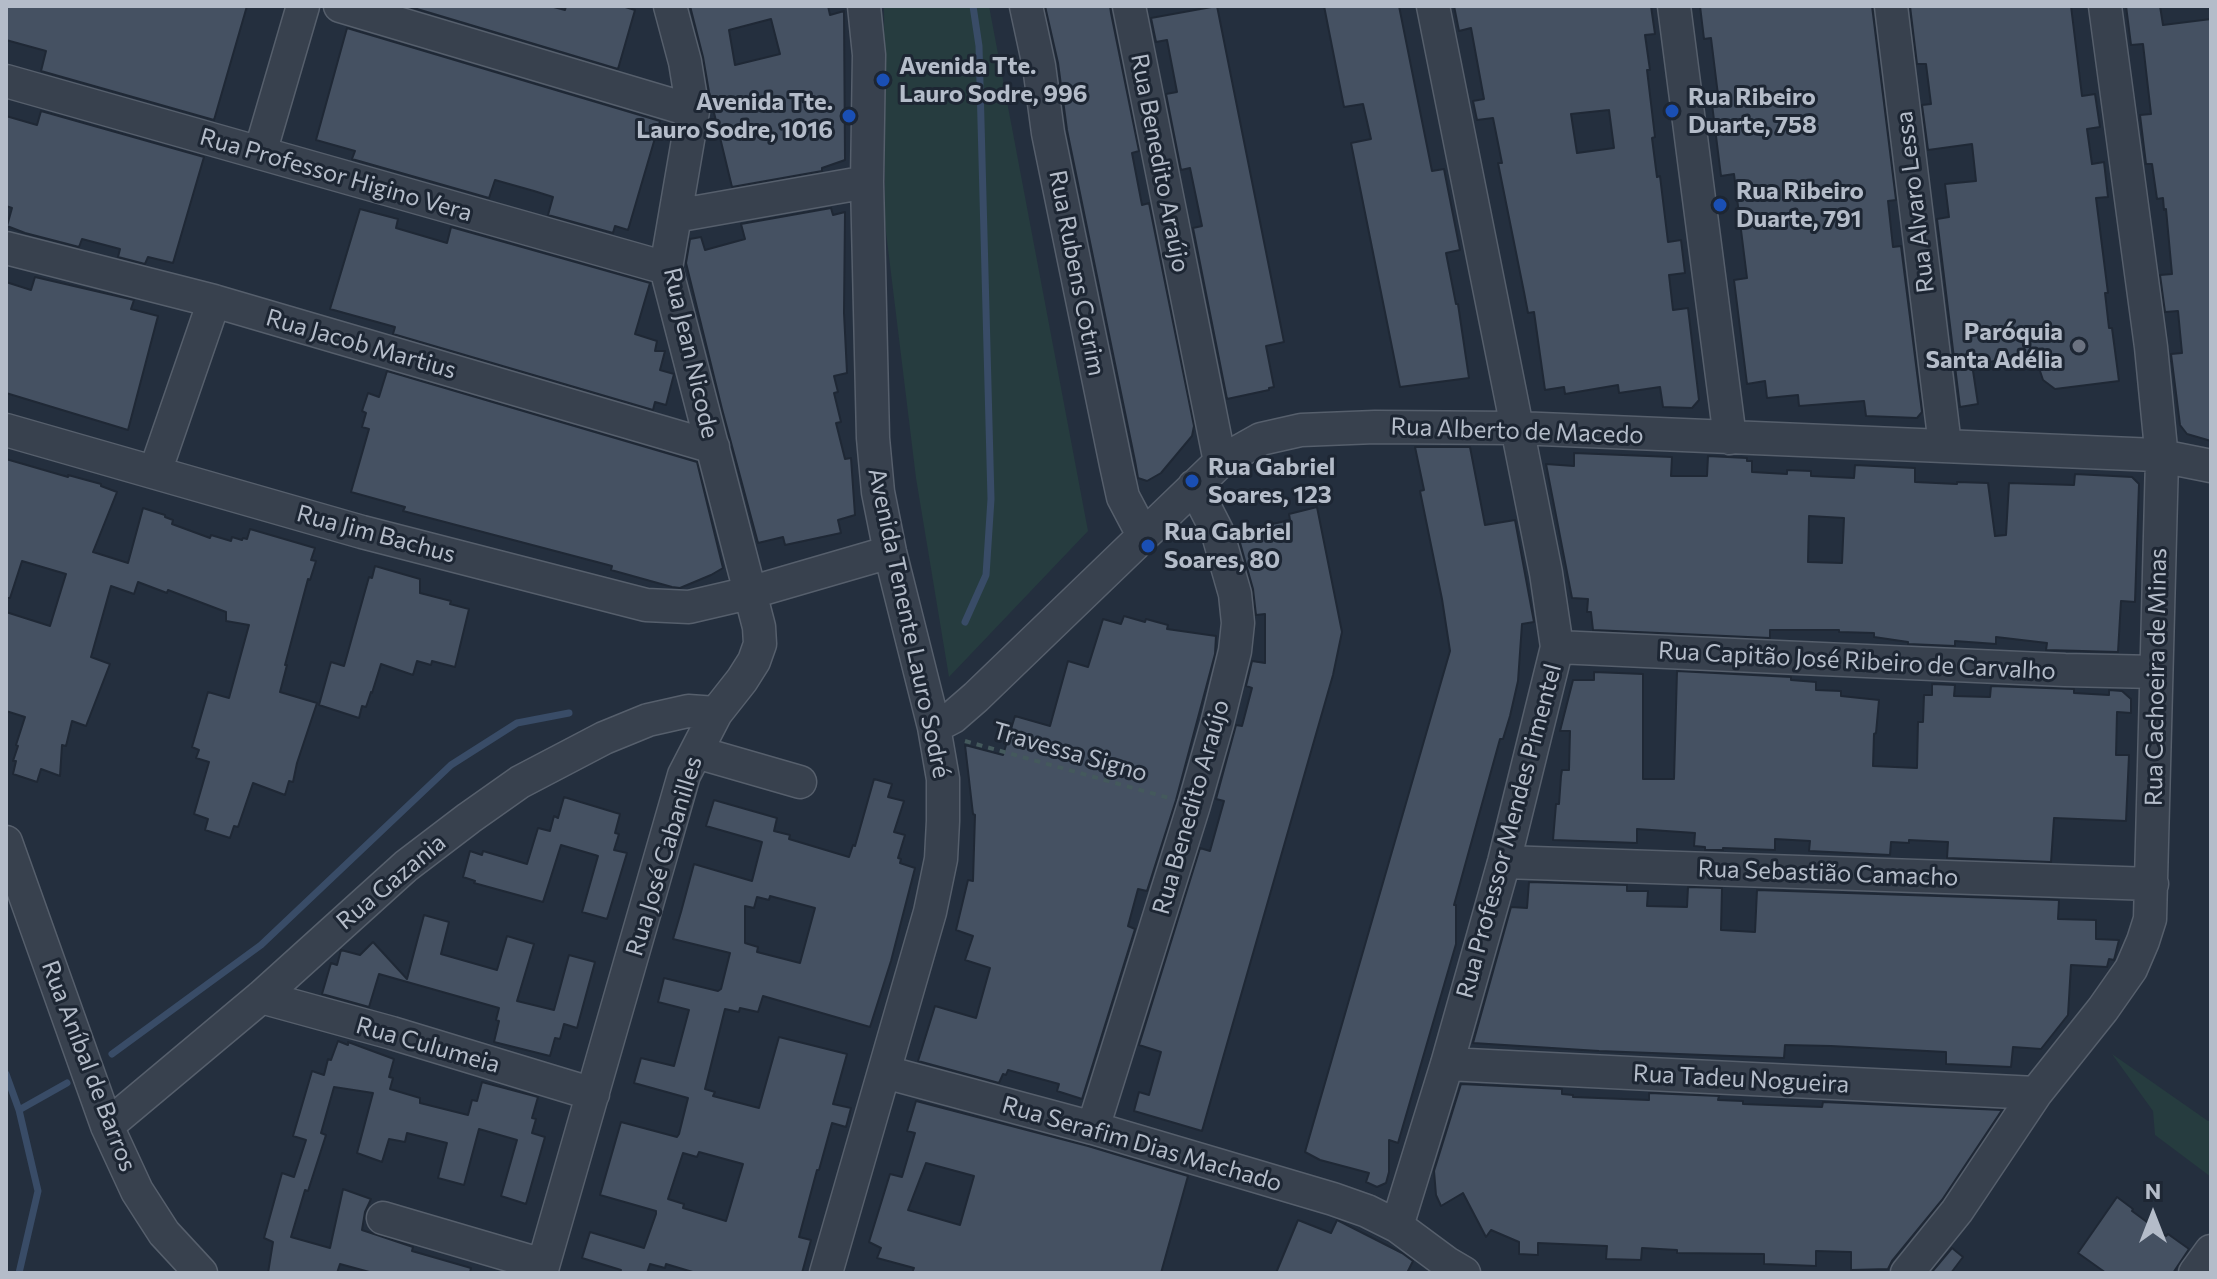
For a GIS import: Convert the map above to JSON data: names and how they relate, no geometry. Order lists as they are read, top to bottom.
{
  "streets": {
    "street": [
      "Rua Benedito Araújo",
      "Rua Professor Higino Vera",
      "Rua Alvaro Lessa",
      "Rua Rubens Cotrim",
      "Rua Jacob Martius",
      "Rua Jean Nicode",
      "Rua Alberto de Macedo",
      "Rua Jim Bachus",
      "Avenida Tenente Lauro Sodré",
      "Rua Capitão José Ribeiro de Carvalho",
      "Rua Cachoeira de Minas",
      "Rua Professor Mendes Pimentel",
      "Rua José Cabanilles",
      "Rua Sebastião Camacho",
      "Rua Gazania",
      "Rua Culumeia",
      "Rua Aníbal de Barros",
      "Rua Tadeu Nogueira",
      "Rua Serafim Dias Machado"
    ],
    "path": ["Travessa Signo"]
  },
  "crossings": [
    ["Rua Benedito Araújo", "Rua Alberto de Macedo"],
    ["Rua Benedito Araújo", "Travessa Signo"],
    ["Rua Benedito Araújo", "Rua Serafim Dias Machado"],
    ["Rua Professor Higino Vera", "Rua Jean Nicode"],
    ["Rua Alvaro Lessa", "Rua Alberto de Macedo"],
    ["Rua Rubens Cotrim", "Rua Alberto de Macedo"],
    ["Rua Jacob Martius", "Rua Jean Nicode"],
    ["Rua Jean Nicode", "Rua Jim Bachus"],
    ["Rua Jean Nicode", "Rua José Cabanilles"],
    ["Rua Alberto de Macedo", "Avenida Tenente Lauro Sodré"],
    ["Rua Alberto de Macedo", "Rua Cachoeira de Minas"],
    ["Rua Alberto de Macedo", "Travessa Signo"],
    ["Rua Alberto de Macedo", "Rua Professor Mendes Pimentel"],
    ["Rua Jim Bachus", "Rua José Cabanilles"],
    ["Avenida Tenente Lauro Sodré", "Travessa Signo"],
    ["Avenida Tenente Lauro Sodré", "Rua Serafim Dias Machado"],
    ["Rua Capitão José Ribeiro de Carvalho", "Rua Cachoeira de Minas"],
    ["Rua Capitão José Ribeiro de Carvalho", "Rua Professor Mendes Pimentel"],
    ["Rua Cachoeira de Minas", "Rua Sebastião Camacho"],
    ["Rua Cachoeira de Minas", "Rua Tadeu Nogueira"],
    ["Rua Professor Mendes Pimentel", "Rua Sebastião Camacho"],
    ["Rua Professor Mendes Pimentel", "Rua Tadeu Nogueira"],
    ["Rua Professor Mendes Pimentel", "Rua Serafim Dias Machado"],
    ["Rua José Cabanilles", "Rua Gazania"],
    ["Rua José Cabanilles", "Rua Culumeia"],
    ["Rua Gazania", "Rua Culumeia"],
    ["Rua Gazania", "Rua Aníbal de Barros"]
  ],
  "places": [
    "Avenida Tte. Lauro Sodre, 996",
    "Rua Ribeiro Duarte, 758",
    "Avenida Tte. Lauro Sodre, 1016",
    "Rua Ribeiro Duarte, 791",
    "Paróquia Santa Adélia",
    "Rua Gabriel Soares, 123",
    "Rua Gabriel Soares, 80"
  ],
  "north": "top"
}
